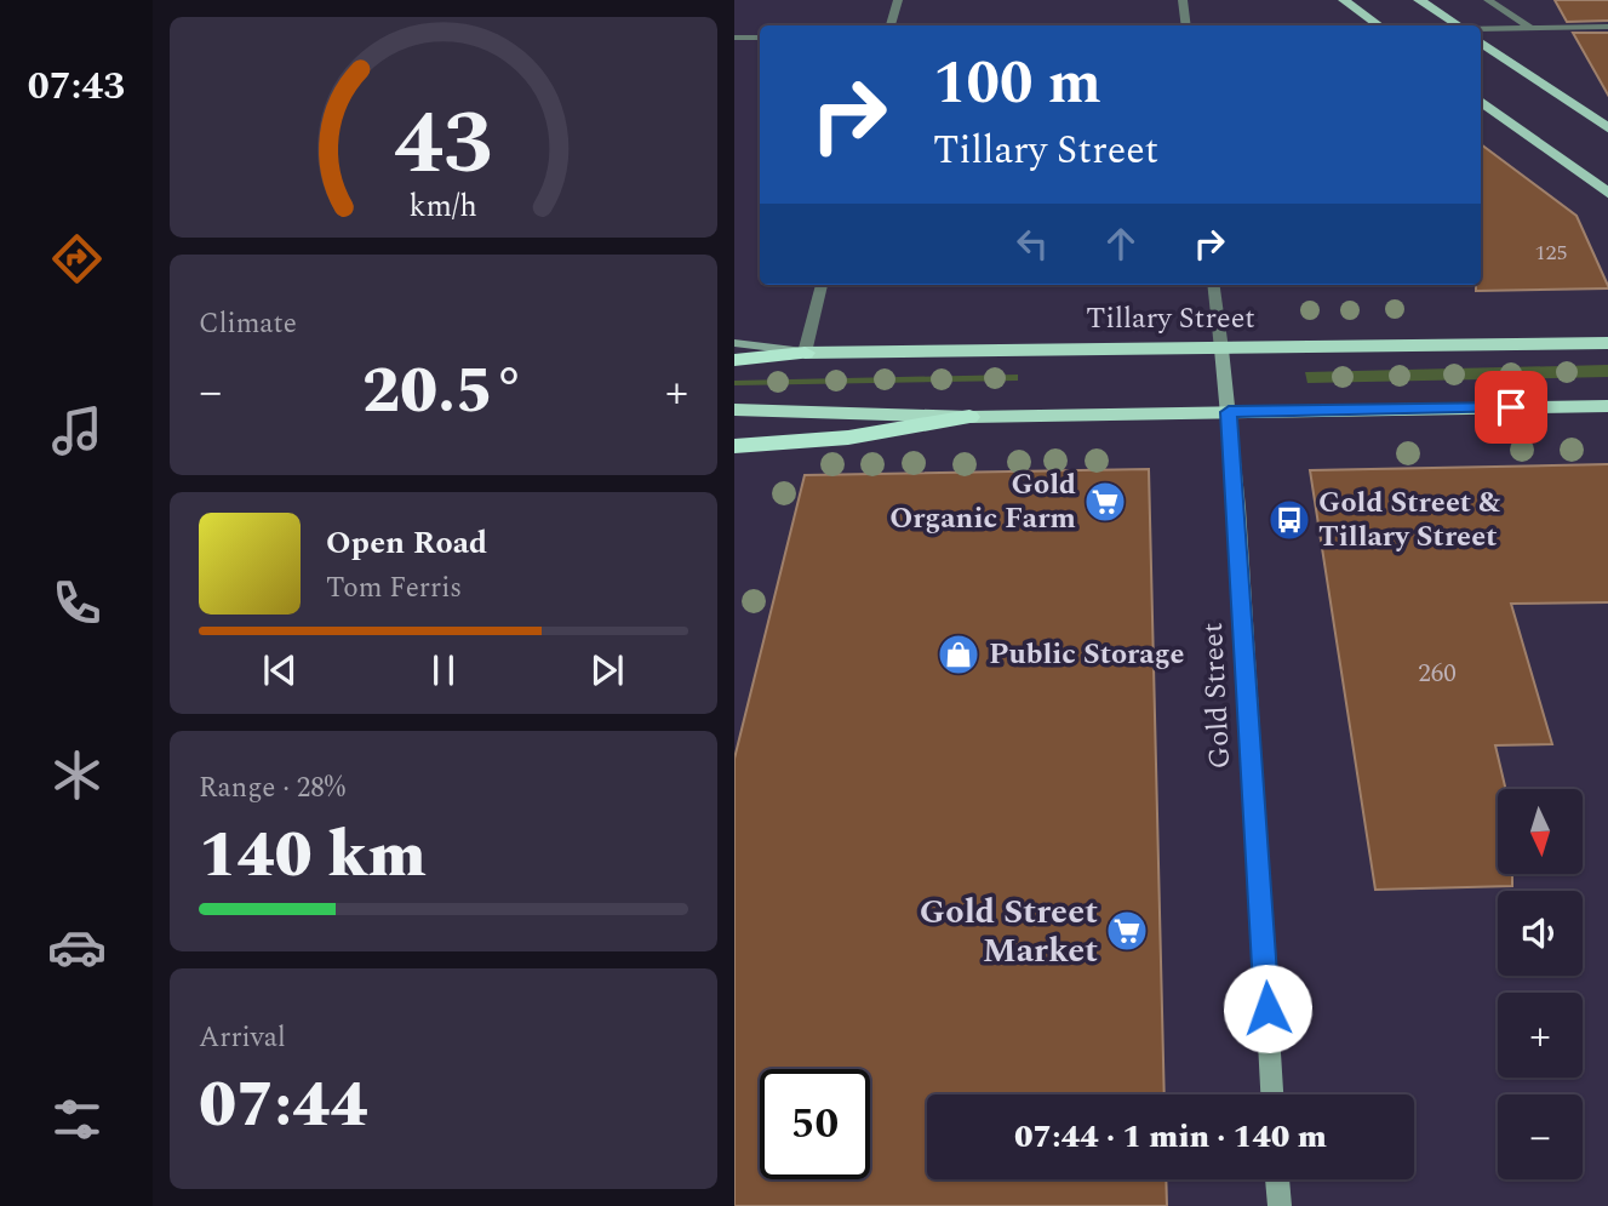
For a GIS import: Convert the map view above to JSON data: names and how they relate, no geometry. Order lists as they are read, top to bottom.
{
  "streets": {
    "highway": ["Tillary Street"],
    "main road": ["Gold Street"]
  },
  "crossings": [
    ["Tillary Street", "Gold Street"]
  ],
  "places": {
    "supermarket": ["Gold Organic Farm", "Gold Street Market"],
    "bus stop": ["Gold Street & Tillary Street"],
    "shop": ["Public Storage"]
  },
  "house_numbers": ["125", "260"],
  "north": "bottom",
  "page": {
    "tabs": "07:43",
    "turn": ["100 m", "Tillary Street"],
    "tile": [
      "Climate",
      ["Range · 28%", "140 km"],
      ["Arrival", "07:44"]
    ],
    "heat": ["−", "20.5°", "+"],
    "song": ["Open Road", "Tom Ferris"],
    "map_buttons": ["+", "−"],
    "limit": "50",
    "trip": "07:44 · 1 min · 140 m",
    "gauge": ["43", "km/h"]
  }
}
